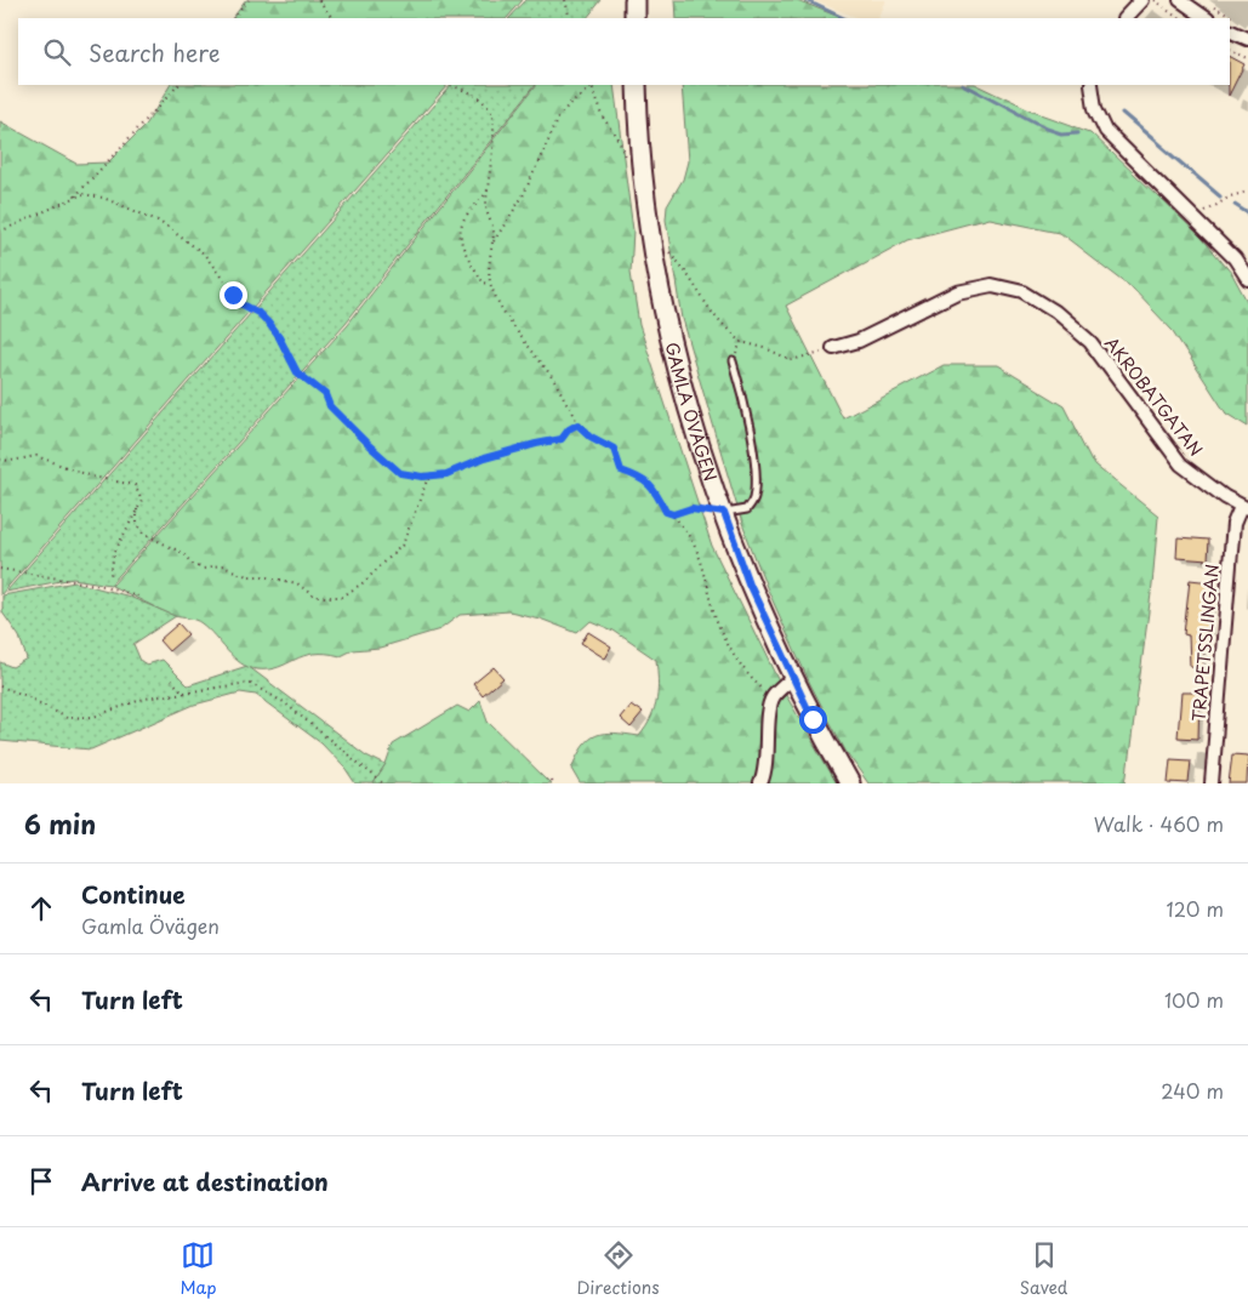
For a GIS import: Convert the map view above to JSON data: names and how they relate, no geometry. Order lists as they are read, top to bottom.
{
  "streets": {
    "main road": ["GAMLA ÖVÄGEN"],
    "street": ["AKROBATGATAN", "TRAPETSSLINGAN"]
  },
  "crossings": [
    ["AKROBATGATAN", "TRAPETSSLINGAN"]
  ],
  "page": {
    "search": "Search here",
    "heading": ["6 min", "Walk · 460 m"],
    "list": [
      ["Continue", "Gamla Övägen", "120 m"],
      ["Turn left", "100 m"],
      ["Turn left", "240 m"],
      "Arrive at destination"
    ],
    "nav": ["Map", "Directions", "Saved"]
  }
}
